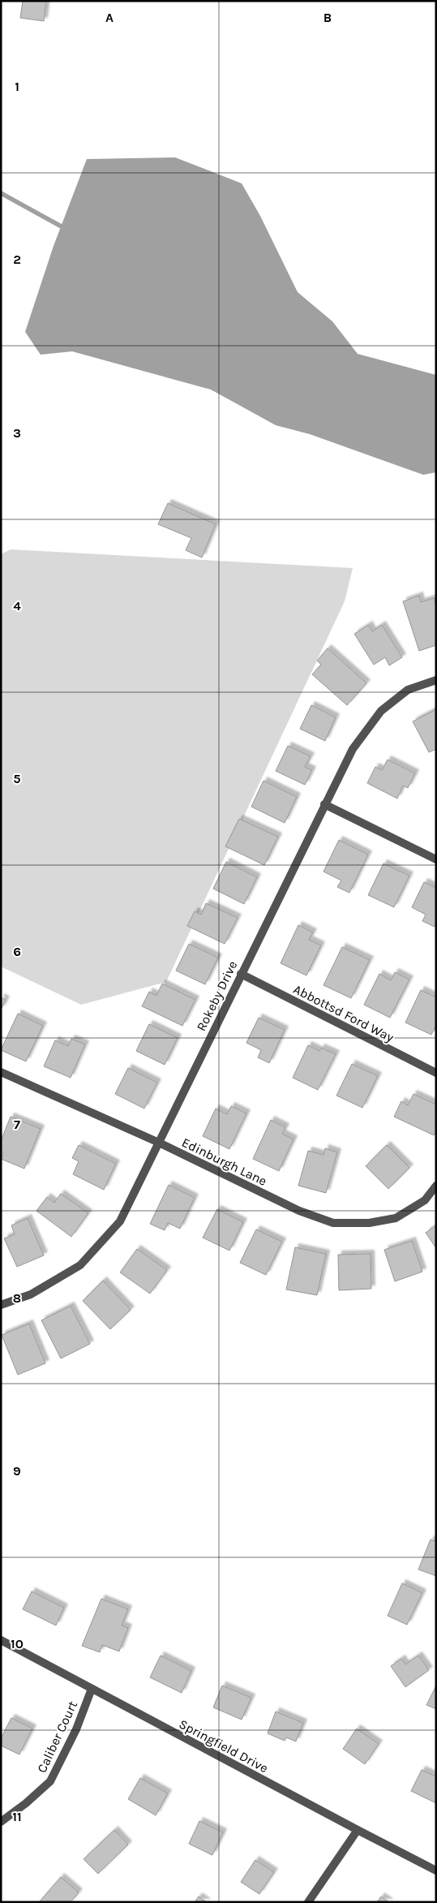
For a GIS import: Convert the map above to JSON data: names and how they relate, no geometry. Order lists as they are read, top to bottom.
{
  "streets": {
    "street": [
      "Rokeby Drive",
      "Abbottsd Ford Way",
      "Edinburgh Lane",
      "Caliber Court",
      "Springfield Drive"
    ]
  },
  "crossings": [
    ["Rokeby Drive", "Abbottsd Ford Way"],
    ["Rokeby Drive", "Edinburgh Lane"],
    ["Caliber Court", "Springfield Drive"]
  ],
  "grid": {
    "columns": ["A", "B"],
    "rows": [
      "1",
      "2",
      "3",
      "4",
      "5",
      "6",
      "7",
      "8",
      "9",
      "10",
      "11"
    ]
  }
}
